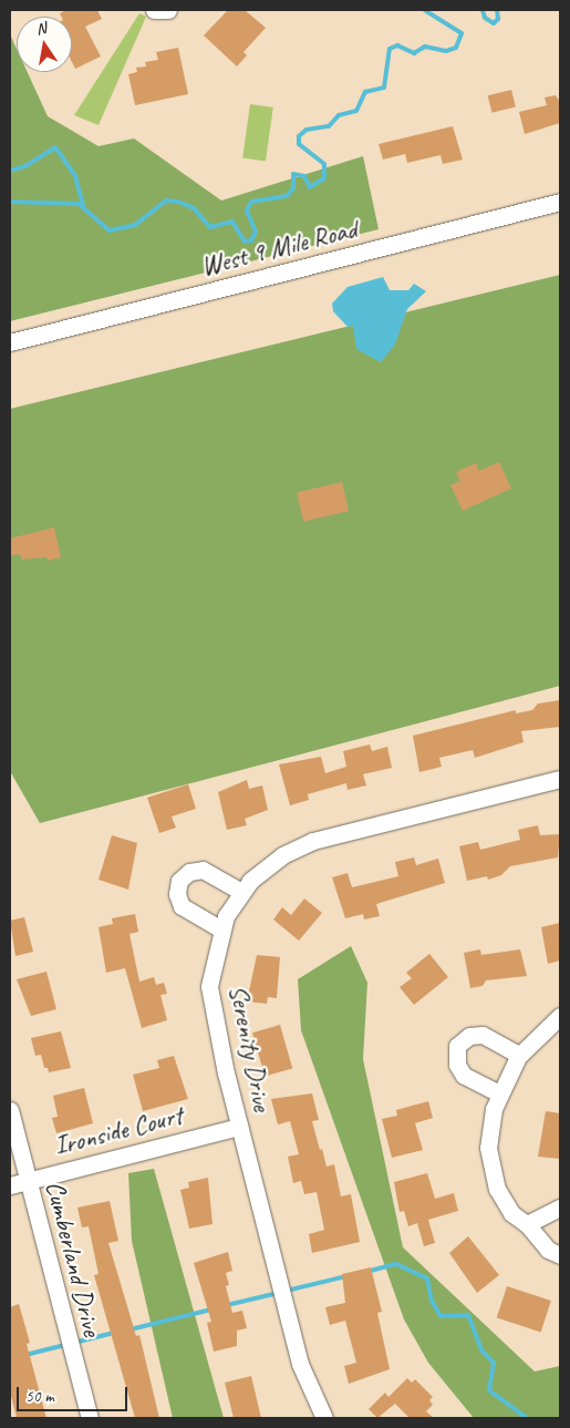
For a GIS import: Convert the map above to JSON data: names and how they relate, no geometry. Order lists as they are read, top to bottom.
{
  "streets": {
    "street": [
      "West 9 Mile Road",
      "Serenity Drive",
      "Ironside Court",
      "Cumberland Drive"
    ]
  },
  "crossings": [
    ["Serenity Drive", "Ironside Court"],
    ["Ironside Court", "Cumberland Drive"]
  ],
  "scale_bar": "50 m",
  "north": "top"
}
